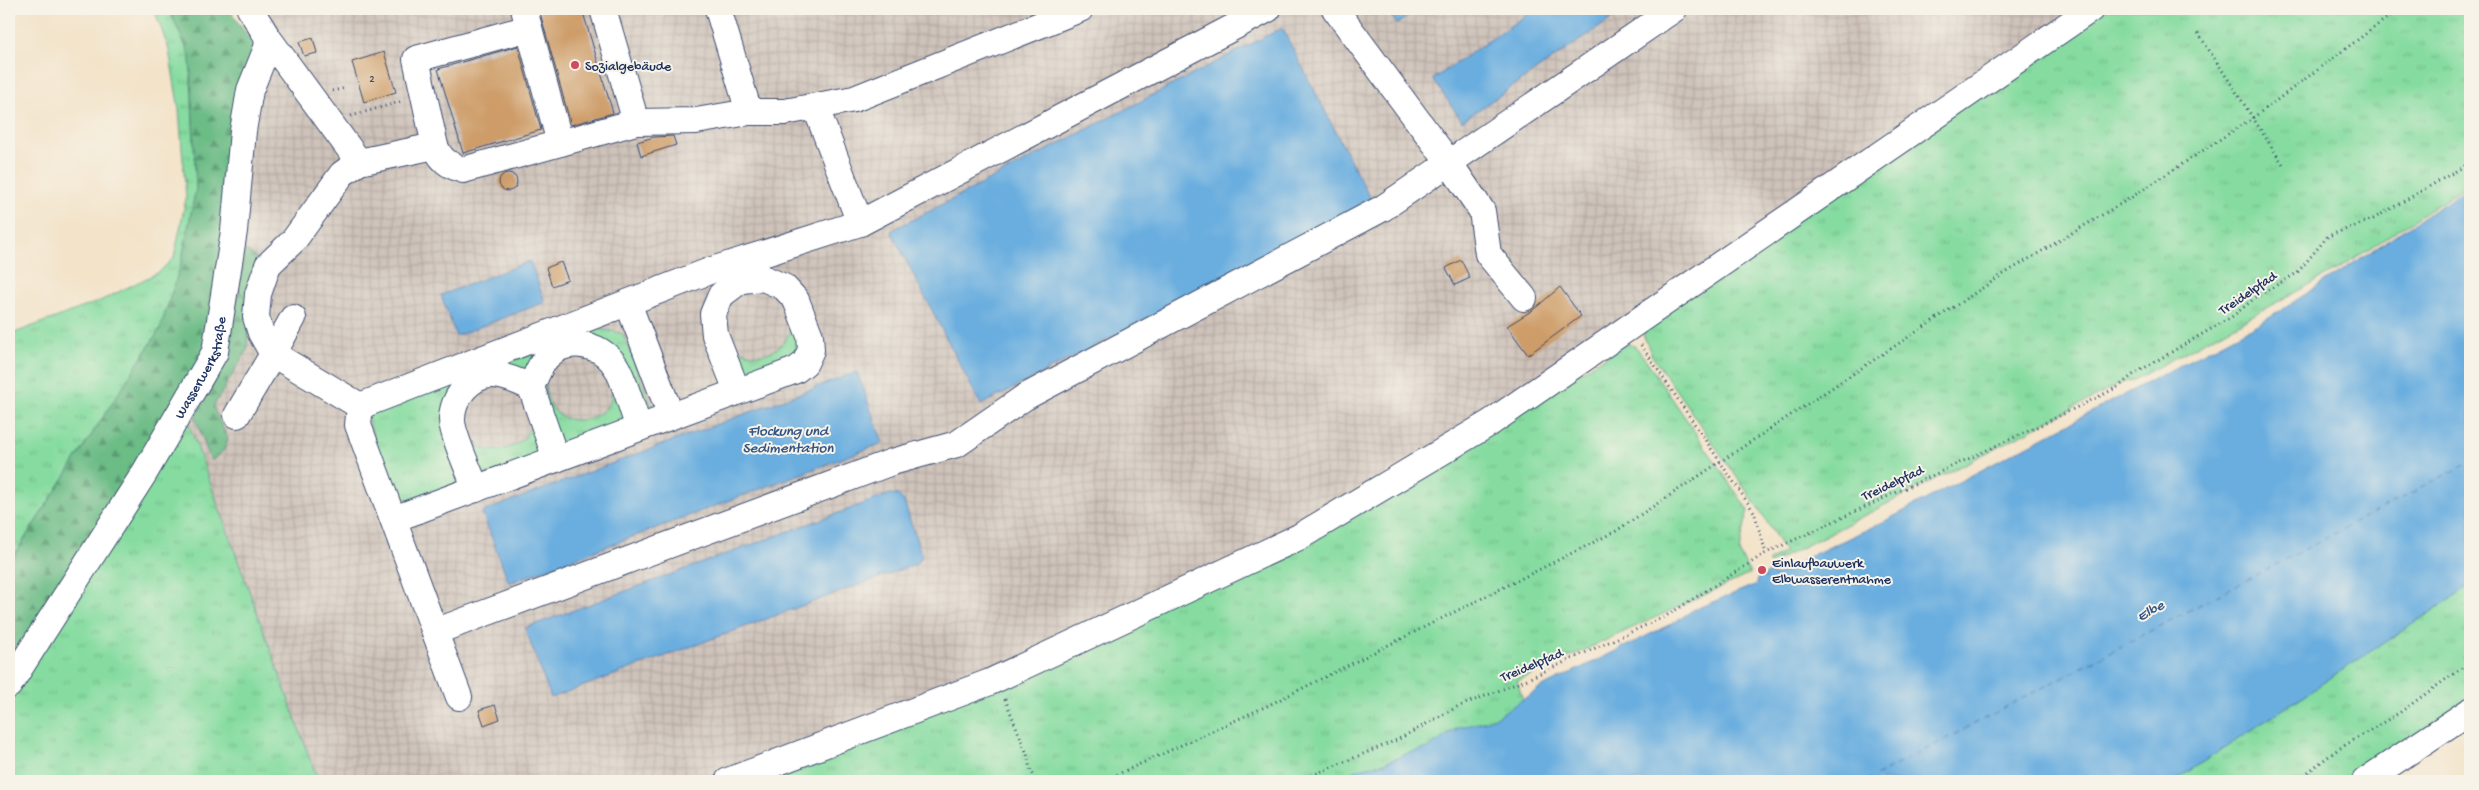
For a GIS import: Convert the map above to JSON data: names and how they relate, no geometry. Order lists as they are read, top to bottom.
{
  "streets": {
    "street": ["Wasserwerkstraße"],
    "path": ["Treidelpfad"]
  },
  "water": ["Flockung und Sedimentation", "Elbe"],
  "places": ["Sozialgebäude", "Einlaufbauwerk Elbwasserentnahme"],
  "house_numbers": ["2"]
}
